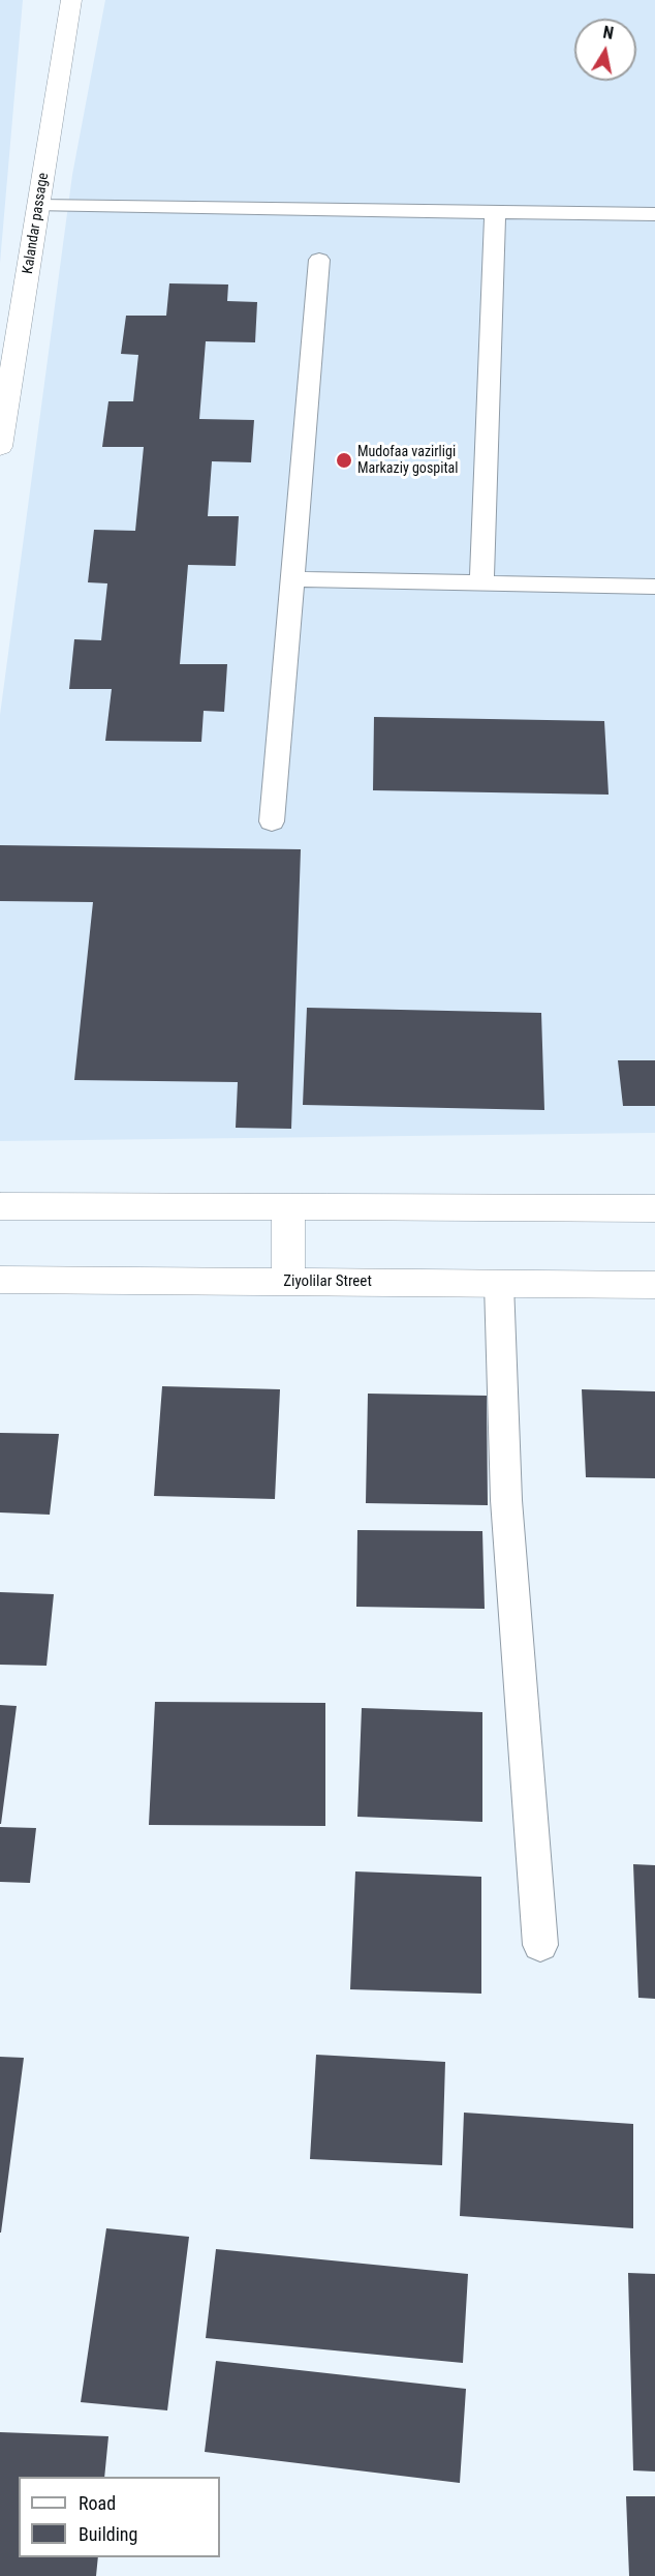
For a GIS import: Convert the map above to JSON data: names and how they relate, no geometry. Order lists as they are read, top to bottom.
{
  "streets": {
    "main road": ["Kalandar passage", "Ziyolilar Street"]
  },
  "places": ["Mudofaa vazirligi Markaziy gospital"],
  "legend": ["Road", "Building"],
  "north": "top"
}
